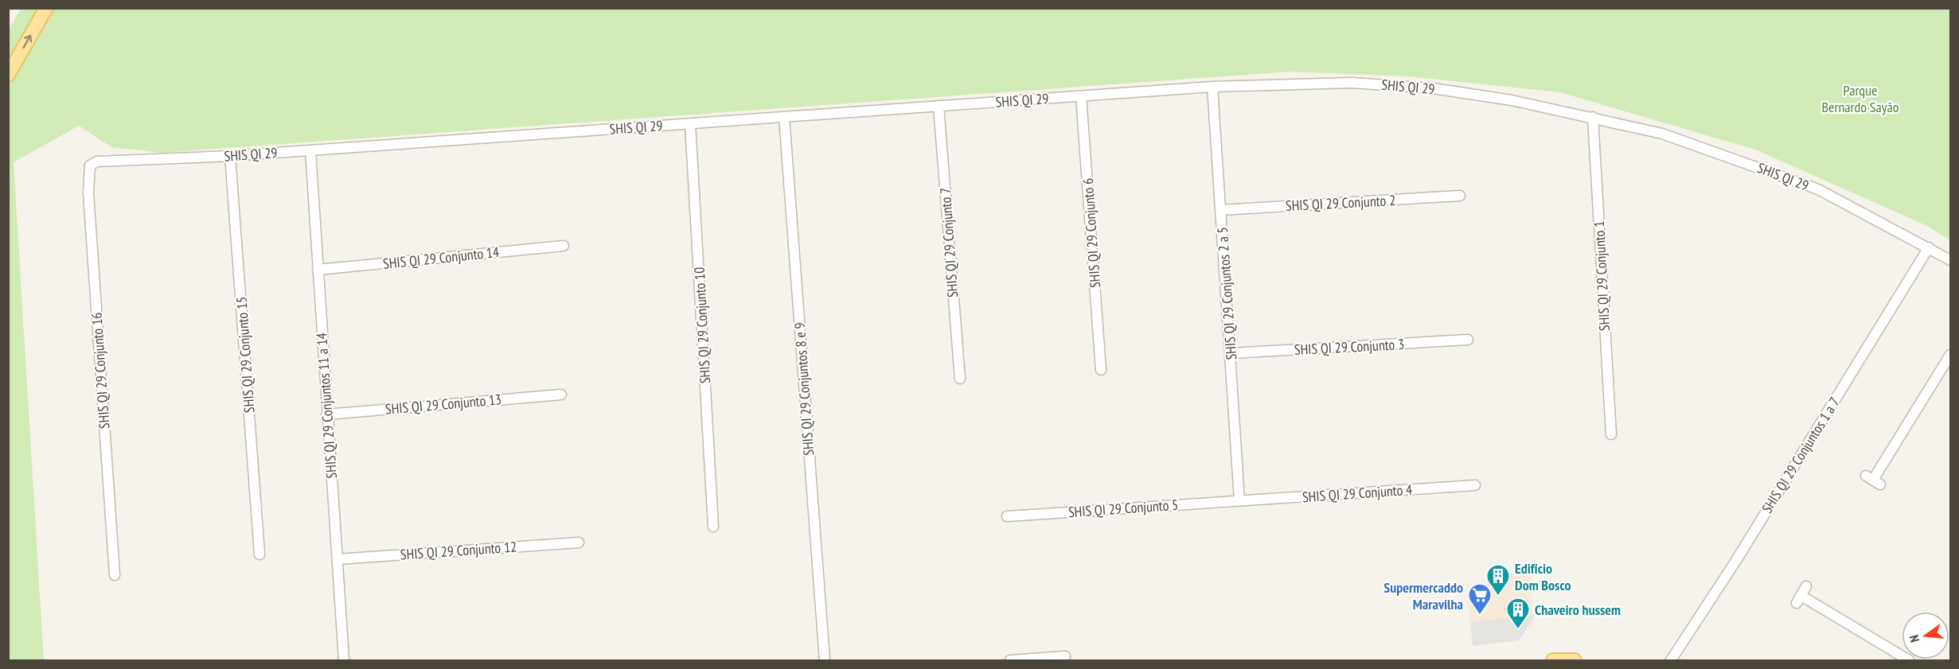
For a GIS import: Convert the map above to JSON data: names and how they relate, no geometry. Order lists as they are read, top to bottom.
{
  "streets": {
    "street": [
      "SHIS QI 29",
      "SHIS QI 29 Conjunto 2",
      "SHIS QI 29 Conjunto 6",
      "SHIS QI 29 Conjunto 7",
      "SHIS QI 29 Conjunto 14",
      "SHIS QI 29 Conjunto 1",
      "SHIS QI 29 Conjuntos 2 a 5",
      "SHIS QI 29 Conjunto 10",
      "SHIS QI 29 Conjunto 3",
      "SHIS QI 29 Conjunto 15",
      "SHIS QI 29 Conjunto 16",
      "SHIS QI 29 Conjuntos 8 e 9",
      "SHIS QI 29 Conjunto 13",
      "SHIS QI 29 Conjuntos 11 a 14",
      "SHIS QI 29 Conjuntos 1 a 7",
      "SHIS QI 29 Conjunto 4",
      "SHIS QI 29 Conjunto 5",
      "SHIS QI 29 Conjunto 12"
    ]
  },
  "crossings": [
    ["SHIS QI 29", "SHIS QI 29 Conjunto 6"],
    ["SHIS QI 29", "SHIS QI 29 Conjunto 7"],
    ["SHIS QI 29", "SHIS QI 29 Conjunto 1"],
    ["SHIS QI 29", "SHIS QI 29 Conjuntos 2 a 5"],
    ["SHIS QI 29", "SHIS QI 29 Conjunto 10"],
    ["SHIS QI 29", "SHIS QI 29 Conjunto 15"],
    ["SHIS QI 29", "SHIS QI 29 Conjunto 16"],
    ["SHIS QI 29", "SHIS QI 29 Conjuntos 8 e 9"],
    ["SHIS QI 29", "SHIS QI 29 Conjuntos 11 a 14"],
    ["SHIS QI 29", "SHIS QI 29 Conjuntos 1 a 7"],
    ["SHIS QI 29 Conjunto 2", "SHIS QI 29 Conjuntos 2 a 5"],
    ["SHIS QI 29 Conjunto 14", "SHIS QI 29 Conjuntos 11 a 14"],
    ["SHIS QI 29 Conjuntos 2 a 5", "SHIS QI 29 Conjunto 3"],
    ["SHIS QI 29 Conjuntos 2 a 5", "SHIS QI 29 Conjunto 4"],
    ["SHIS QI 29 Conjuntos 2 a 5", "SHIS QI 29 Conjunto 5"],
    ["SHIS QI 29 Conjunto 13", "SHIS QI 29 Conjuntos 11 a 14"],
    ["SHIS QI 29 Conjuntos 11 a 14", "SHIS QI 29 Conjunto 12"],
    ["SHIS QI 29 Conjunto 4", "SHIS QI 29 Conjunto 5"]
  ],
  "parks": ["Parque Bernardo Sayão"],
  "places": {
    "building": ["Edifício Dom Bosco", "Chaveiro hussem"],
    "supermarket": ["Supermercaddo Maravilha"]
  },
  "north": "left"
}
